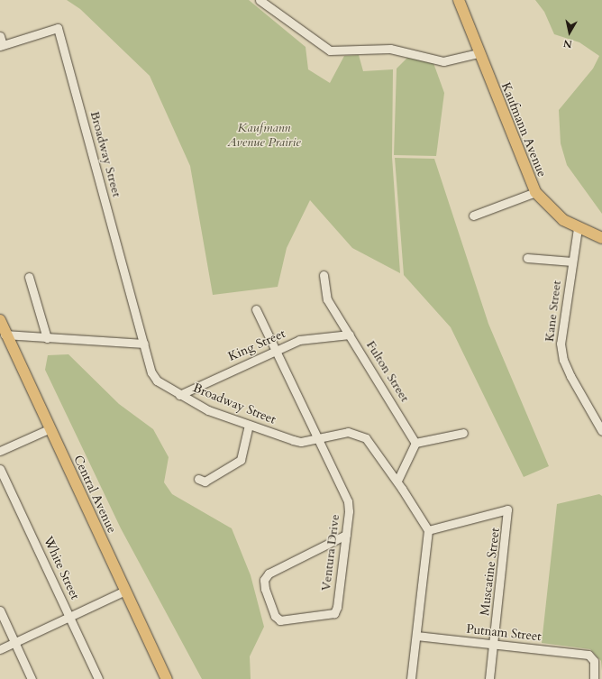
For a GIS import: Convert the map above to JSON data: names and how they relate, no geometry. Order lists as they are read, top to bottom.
{
  "streets": {
    "main road": ["Kaufmann Avenue", "Central Avenue"],
    "street": [
      "Broadway Street",
      "Kane Street",
      "King Street",
      "Fulton Street",
      "Ventura Drive",
      "White Street",
      "Muscatine Street",
      "Putnam Street"
    ]
  },
  "crossings": [
    ["Kaufmann Avenue", "Kane Street"],
    ["Broadway Street", "King Street"],
    ["Broadway Street", "Ventura Drive"],
    ["Broadway Street", "Muscatine Street"],
    ["King Street", "Fulton Street"],
    ["King Street", "Ventura Drive"],
    ["Muscatine Street", "Putnam Street"]
  ],
  "parks": ["Kaufmann Avenue Prairie"],
  "north": "bottom"
}
